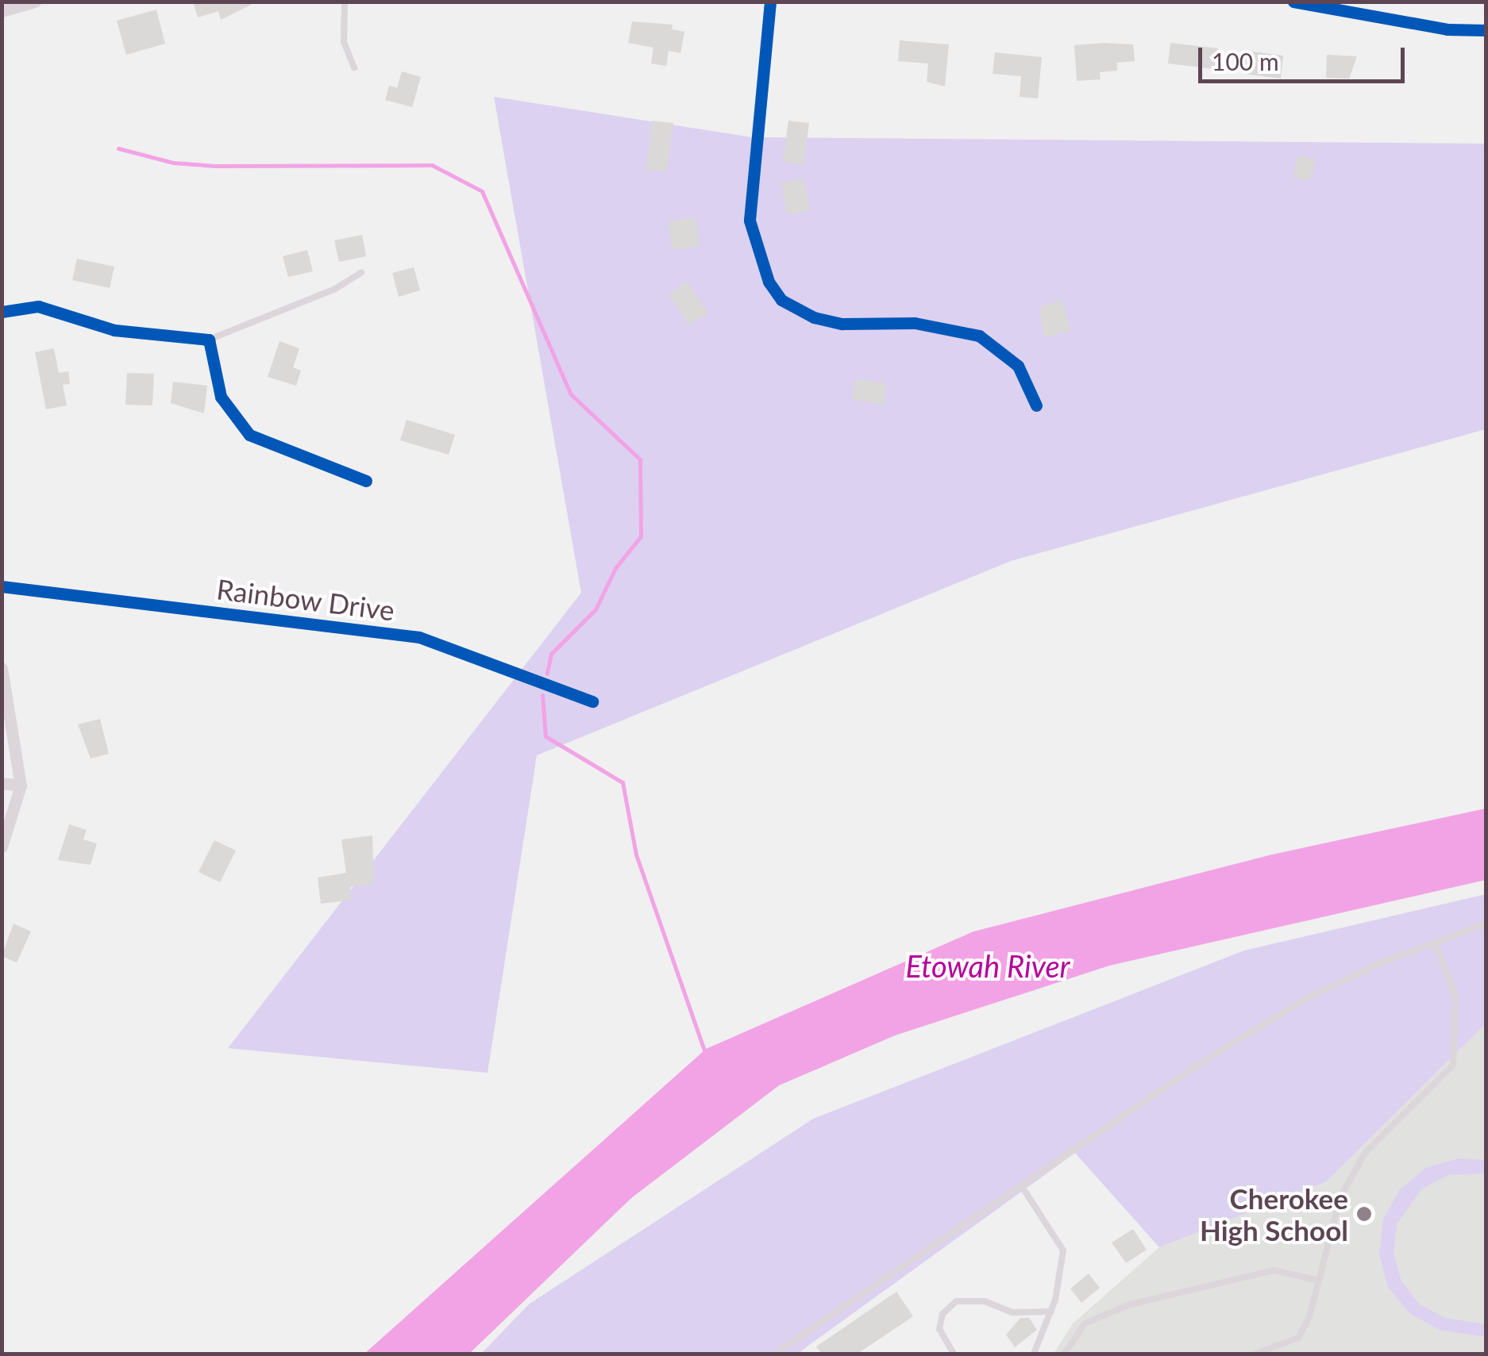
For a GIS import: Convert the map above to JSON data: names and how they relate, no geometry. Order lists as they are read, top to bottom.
{
  "streets": {
    "street": ["Rainbow Drive"]
  },
  "water": ["Etowah River"],
  "places": ["Cherokee High School"],
  "scale_bar": "100 m"
}
